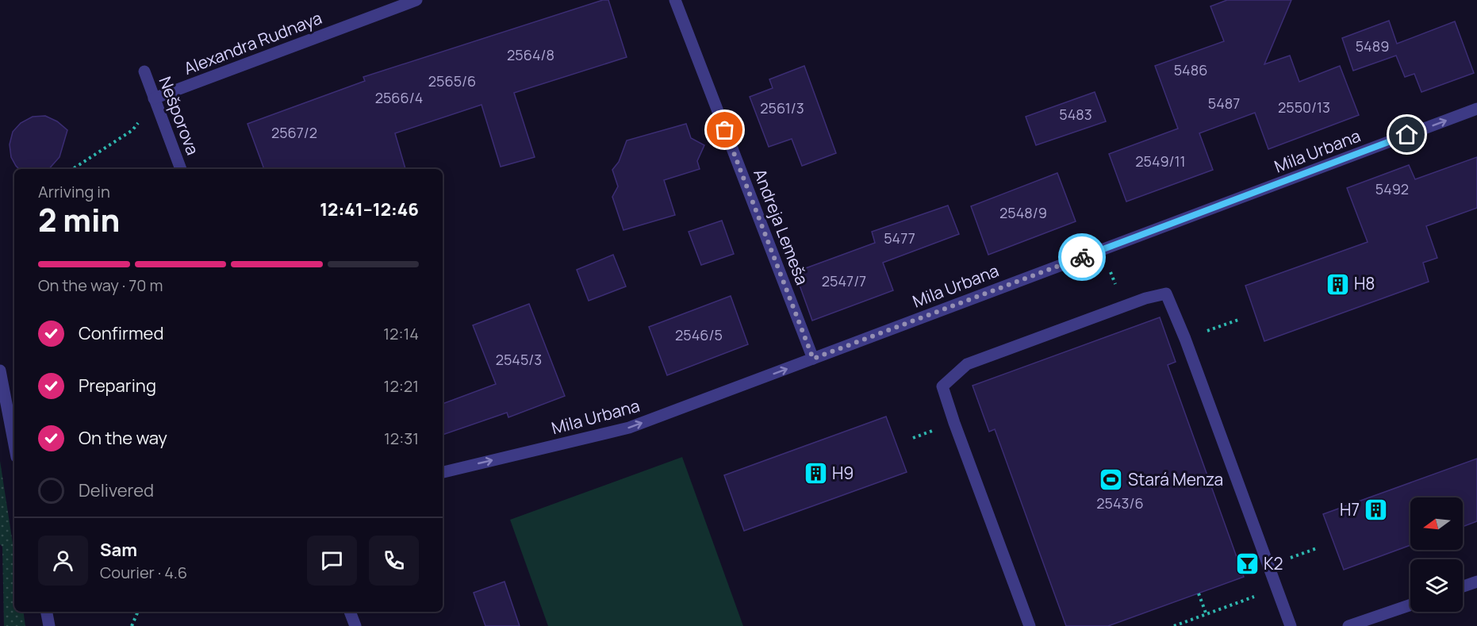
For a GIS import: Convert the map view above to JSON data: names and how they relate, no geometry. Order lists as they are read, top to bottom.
{
  "streets": {
    "street": [
      "Alexandra Rudnaya",
      "Nešporova",
      "Mila Urbana",
      "Andreja Lemeša"
    ]
  },
  "crossings": [
    ["Alexandra Rudnaya", "Nešporova"],
    ["Mila Urbana", "Andreja Lemeša"]
  ],
  "one_way": ["Mila Urbana"],
  "places": {
    "building": ["H8", "H9", "H7"],
    "sports": ["Stará Menza"],
    "bar": ["K2"]
  },
  "house_numbers": [
    "5489",
    "2564/8",
    "5486",
    "2565/6",
    "2566/4",
    "5487",
    "2550/13",
    "2561/3",
    "5483",
    "2567/2",
    "2549/11",
    "5492",
    "2548/9",
    "5477",
    "2547/7",
    "2546/5",
    "2545/3",
    "2543/6"
  ],
  "north": "left",
  "page": {
    "heading": ["2 min", "Arriving in", "12:41–12:46"],
    "panel": ["Sam", "Courier · 4.6"],
    "bar": "On the way · 70 m",
    "list": [
      ["Confirmed", "12:14"],
      ["Preparing", "12:21"],
      ["On the way", "12:31"],
      "Delivered"
    ]
  }
}
